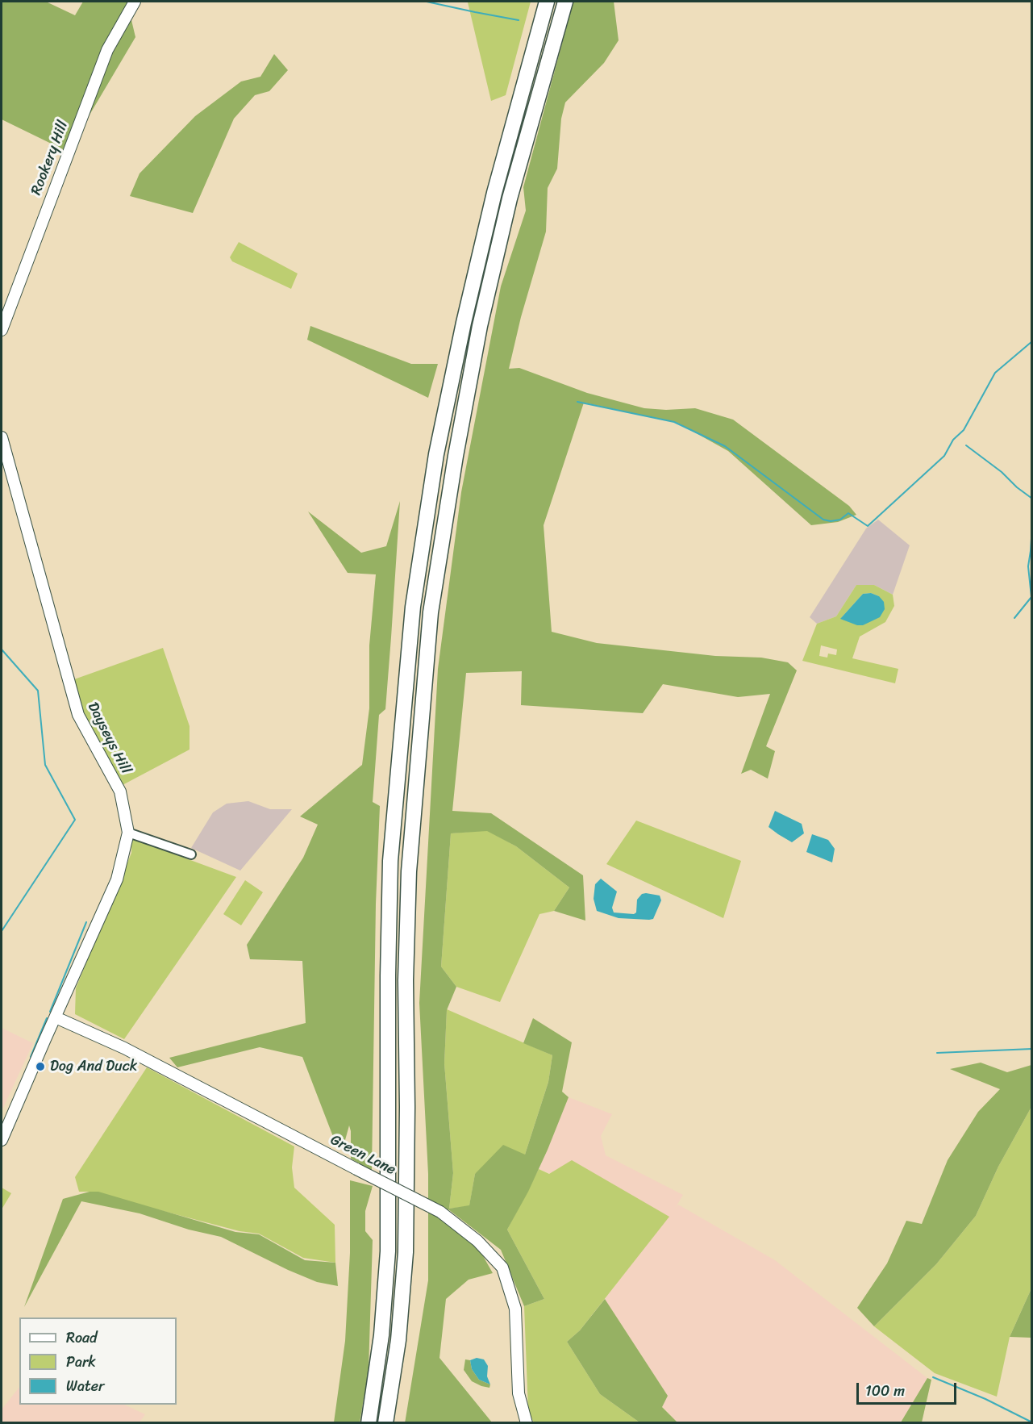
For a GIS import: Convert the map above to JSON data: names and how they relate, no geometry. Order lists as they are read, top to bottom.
{
  "streets": {
    "street": ["Rookery Hill", "Dayseys Hill", "Green Lane"]
  },
  "crossings": [
    ["Dayseys Hill", "Green Lane"]
  ],
  "places": ["Dog And Duck"],
  "legend": ["Road", "Park", "Water"],
  "scale_bar": "100 m"
}
